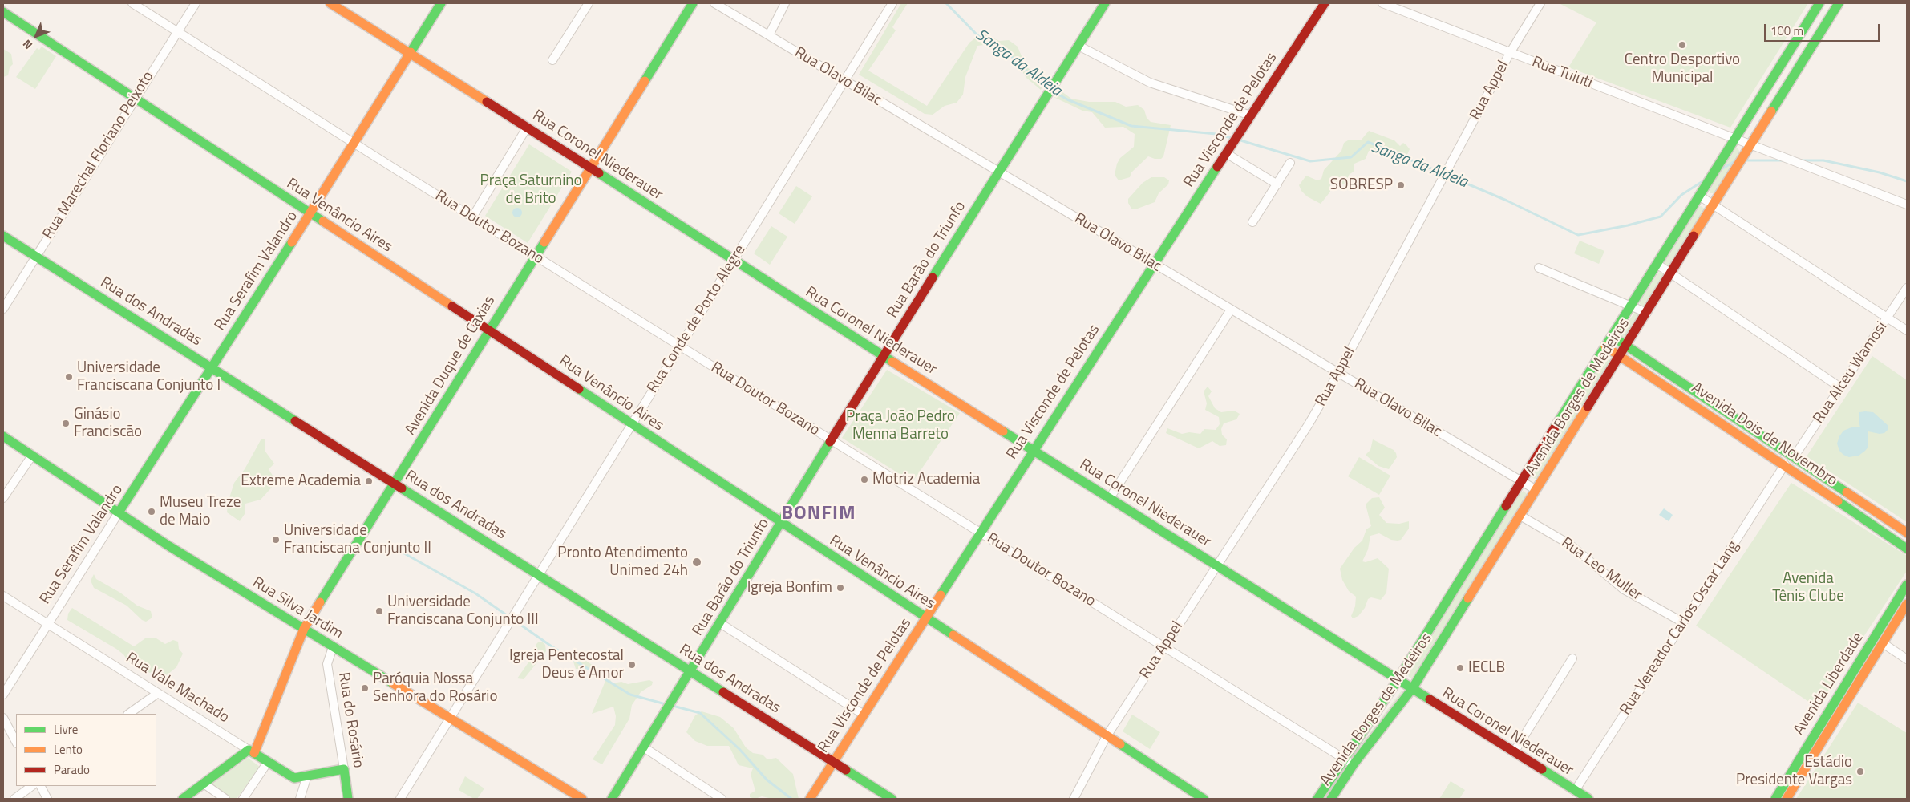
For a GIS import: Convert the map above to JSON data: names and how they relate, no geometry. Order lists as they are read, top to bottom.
{
  "streets": {
    "street": [
      "Rua Tuiuti",
      "Rua Olavo Bilac",
      "Rua Appel",
      "Rua Visconde de Pelotas",
      "Rua Marechal Floriano Peixoto",
      "Rua Coronel Niederauer",
      "Rua Venâncio Aires",
      "Rua Doutor Bozano",
      "Rua Barão do Triunfo",
      "Rua Serafim Valandro",
      "Rua dos Andradas",
      "Rua Conde de Porto Alegre",
      "Avenida Duque de Caxias",
      "Rua Alceu Wamosi",
      "Avenida Borges de Medeiros",
      "Avenida Dois de Novembro",
      "Rua Leo Muller",
      "Rua Silva Jardim",
      "Rua Vereador Carlos Oscar Lang",
      "Avenida Liberdade",
      "Rua Vale Machado",
      "Rua do Rosário"
    ]
  },
  "crossings": [
    ["Rua Tuiuti", "Rua Appel"],
    ["Rua Tuiuti", "Avenida Borges de Medeiros"],
    ["Rua Olavo Bilac", "Rua Appel"],
    ["Rua Olavo Bilac", "Rua Visconde de Pelotas"],
    ["Rua Olavo Bilac", "Rua Barão do Triunfo"],
    ["Rua Olavo Bilac", "Rua Conde de Porto Alegre"],
    ["Rua Olavo Bilac", "Avenida Borges de Medeiros"],
    ["Rua Appel", "Rua Coronel Niederauer"],
    ["Rua Appel", "Rua Venâncio Aires"],
    ["Rua Appel", "Rua Doutor Bozano"],
    ["Rua Visconde de Pelotas", "Rua Coronel Niederauer"],
    ["Rua Visconde de Pelotas", "Rua Venâncio Aires"],
    ["Rua Visconde de Pelotas", "Rua Doutor Bozano"],
    ["Rua Visconde de Pelotas", "Rua dos Andradas"],
    ["Rua Marechal Floriano Peixoto", "Rua Venâncio Aires"],
    ["Rua Marechal Floriano Peixoto", "Rua Doutor Bozano"],
    ["Rua Marechal Floriano Peixoto", "Rua dos Andradas"],
    ["Rua Coronel Niederauer", "Rua Barão do Triunfo"],
    ["Rua Coronel Niederauer", "Rua Serafim Valandro"],
    ["Rua Coronel Niederauer", "Rua Conde de Porto Alegre"],
    ["Rua Coronel Niederauer", "Avenida Duque de Caxias"],
    ["Rua Coronel Niederauer", "Avenida Borges de Medeiros"],
    ["Rua Coronel Niederauer", "Rua Vereador Carlos Oscar Lang"],
    ["Rua Venâncio Aires", "Rua Barão do Triunfo"],
    ["Rua Venâncio Aires", "Rua Serafim Valandro"],
    ["Rua Venâncio Aires", "Rua Conde de Porto Alegre"],
    ["Rua Venâncio Aires", "Avenida Duque de Caxias"],
    ["Rua Doutor Bozano", "Rua Barão do Triunfo"],
    ["Rua Doutor Bozano", "Rua Serafim Valandro"],
    ["Rua Doutor Bozano", "Rua Conde de Porto Alegre"],
    ["Rua Doutor Bozano", "Avenida Duque de Caxias"],
    ["Rua Doutor Bozano", "Avenida Borges de Medeiros"],
    ["Rua Barão do Triunfo", "Rua dos Andradas"],
    ["Rua Serafim Valandro", "Rua dos Andradas"],
    ["Rua Serafim Valandro", "Rua Silva Jardim"],
    ["Rua Serafim Valandro", "Rua Vale Machado"],
    ["Rua dos Andradas", "Rua Conde de Porto Alegre"],
    ["Rua dos Andradas", "Avenida Duque de Caxias"],
    ["Rua Conde de Porto Alegre", "Rua Silva Jardim"],
    ["Avenida Duque de Caxias", "Rua Silva Jardim"],
    ["Avenida Duque de Caxias", "Rua Vale Machado"],
    ["Rua Alceu Wamosi", "Avenida Dois de Novembro"],
    ["Avenida Borges de Medeiros", "Avenida Dois de Novembro"],
    ["Avenida Borges de Medeiros", "Rua Leo Muller"],
    ["Avenida Dois de Novembro", "Rua Vereador Carlos Oscar Lang"],
    ["Rua Leo Muller", "Rua Vereador Carlos Oscar Lang"],
    ["Rua Silva Jardim", "Rua do Rosário"],
    ["Rua Vale Machado", "Rua do Rosário"]
  ],
  "districts": ["BONFIM"],
  "water": ["Sanga da Aldeia"],
  "parks": ["Praça Saturnino de Brito", "Praça João Pedro Menna Barreto", "Avenida Tênis Clube"],
  "places": [
    "Centro Desportivo Municipal",
    "SOBRESP",
    "Universidade Franciscana Conjunto I",
    "Ginásio Franciscão",
    "Motriz Academia",
    "Extreme Academia",
    "Museu Treze de Maio",
    "Universidade Franciscana Conjunto II",
    "Pronto Atendimento Unimed 24h",
    "Igreja Bonfim",
    "Universidade Franciscana Conjunto III",
    "Igreja Pentecostal Deus é Amor",
    "IECLB",
    "Paróquia Nossa Senhora do Rosário",
    "Estádio Presidente Vargas"
  ],
  "legend": ["Livre", "Lento", "Parado"],
  "scale_bar": "100 m",
  "north": "bottom left"
}
